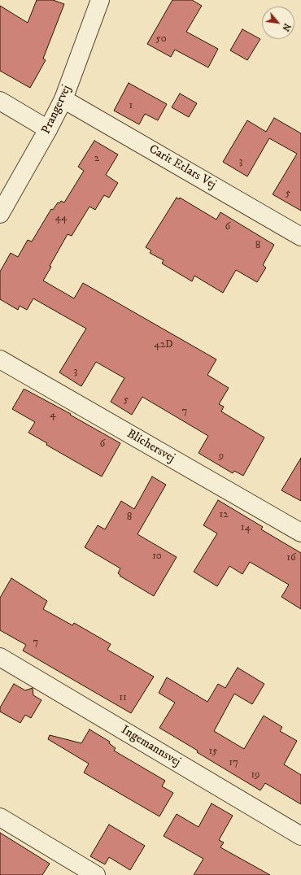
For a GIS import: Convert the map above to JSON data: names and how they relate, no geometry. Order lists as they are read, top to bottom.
{
  "streets": {
    "street": [
      "Prangervej",
      "Carit Etlars Vej",
      "Blichersvej",
      "Ingemannsvej"
    ]
  },
  "crossings": [
    ["Prangervej", "Carit Etlars Vej"]
  ],
  "house_numbers": [
    "50",
    "1",
    "2",
    "3",
    "5",
    "44",
    "6",
    "8",
    "42D",
    "3",
    "5",
    "7",
    "4",
    "6",
    "9",
    "12",
    "8",
    "14",
    "10",
    "16",
    "7",
    "11",
    "15",
    "17",
    "19"
  ],
  "north": "bottom right"
}
